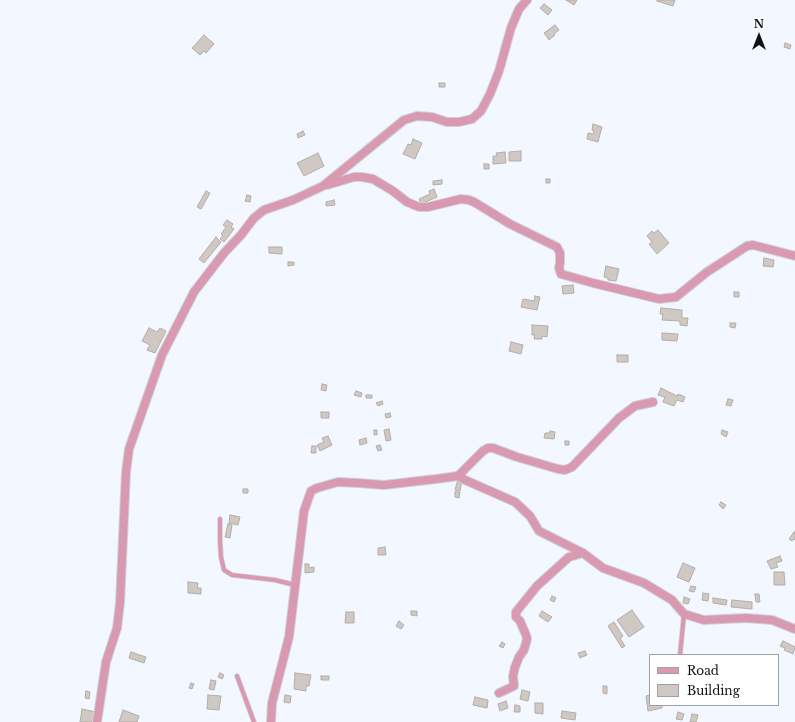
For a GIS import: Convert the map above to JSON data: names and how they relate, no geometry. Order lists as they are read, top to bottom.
{
  "legend": ["Road", "Building"],
  "north": "top"
}
